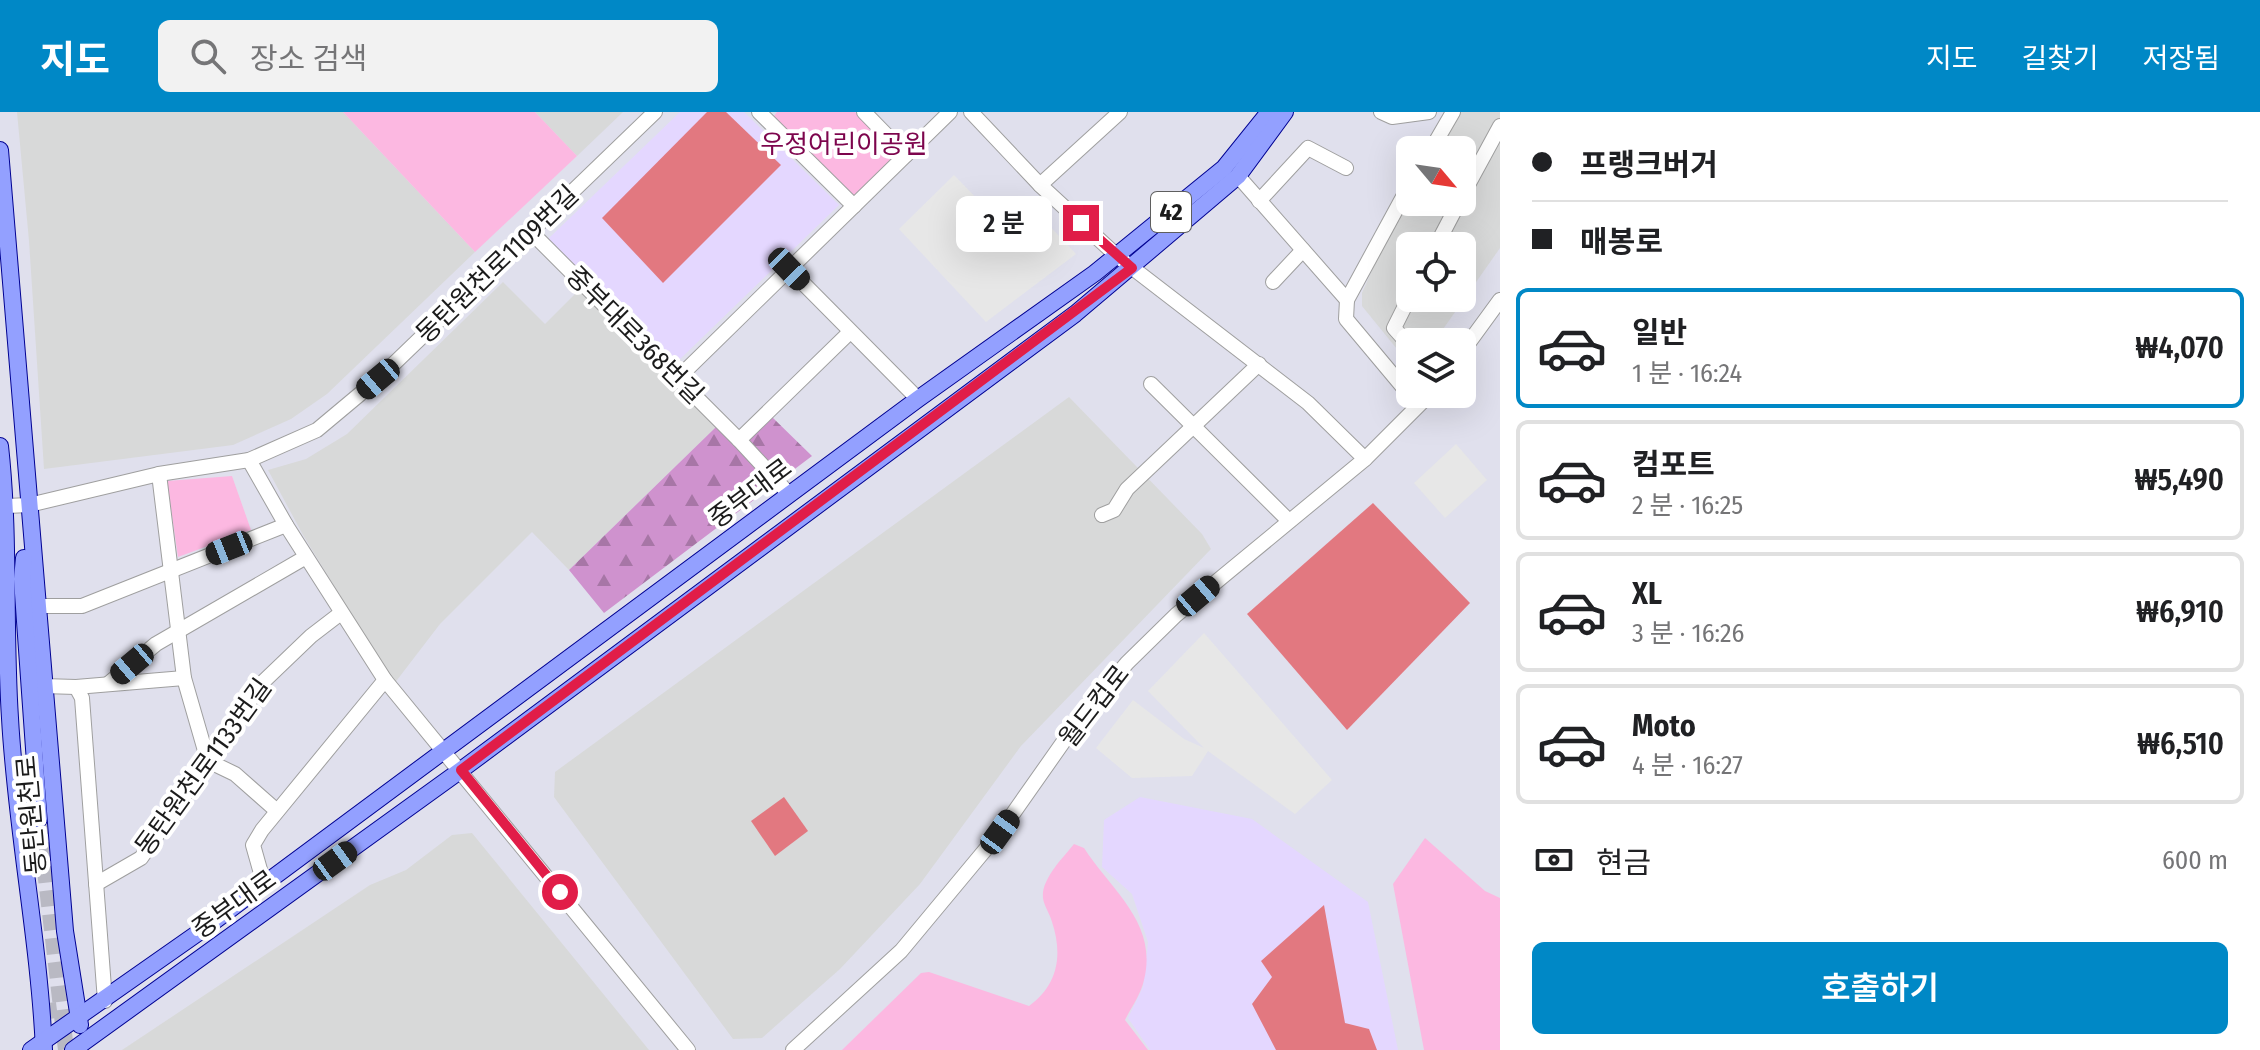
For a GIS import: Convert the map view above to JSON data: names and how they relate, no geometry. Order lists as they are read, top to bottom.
{
  "streets": {
    "main road": ["42", "중부대로", "동탄원천로"],
    "street": [
      "동탄원천로1109번길",
      "중부대로368번길",
      "월드컵로",
      "동탄원천로1133번길"
    ]
  },
  "crossings": [
    ["동탄원천로1109번길", "중부대로368번길"],
    ["동탄원천로1109번길", "동탄원천로"],
    ["중부대로368번길", "중부대로"],
    ["중부대로", "동탄원천로"]
  ],
  "parks": ["우정어린이공원"],
  "north": "bottom right",
  "page": {
    "header": "지도",
    "search": "장소 검색",
    "nav": ["지도", "길찾기", "저장됨"],
    "banner": ["프랭크버거", "매봉로"],
    "bubble": "2 분",
    "list": [
      {
        "name": "일반",
        "note": "1 분 · 16:24",
        "value": "₩4,070"
      },
      {
        "name": "컴포트",
        "note": "2 분 · 16:25",
        "value": "₩5,490"
      },
      {
        "name": "XL",
        "note": "3 분 · 16:26",
        "value": "₩6,910"
      },
      {
        "name": "Moto",
        "note": "4 분 · 16:27",
        "value": "₩6,510"
      }
    ],
    "pay": ["현금", "600 m"],
    "buttons": "호출하기"
  }
}
